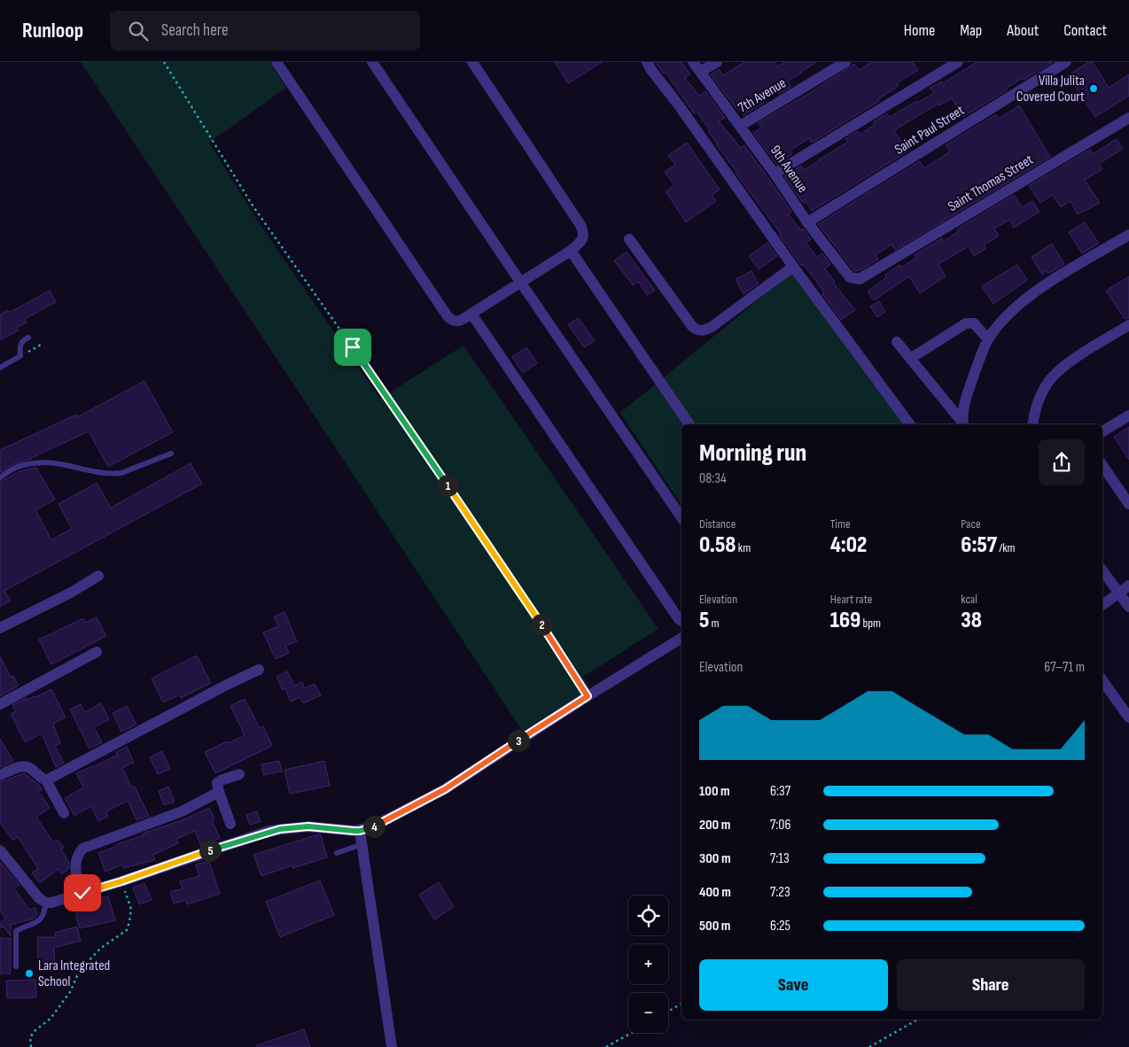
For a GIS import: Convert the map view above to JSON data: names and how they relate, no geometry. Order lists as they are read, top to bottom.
{
  "streets": {
    "street": [
      "7th Avenue",
      "Saint Paul Street",
      "9th Avenue",
      "Saint Thomas Street"
    ]
  },
  "crossings": [
    ["7th Avenue", "9th Avenue"],
    ["Saint Paul Street", "9th Avenue"],
    ["9th Avenue", "Saint Thomas Street"]
  ],
  "places": ["Villa Julita Covered Court", "Lara Integrated School"],
  "page": {
    "header": "Runloop",
    "search": "Search here",
    "nav": [
      "Home",
      "Map",
      "About",
      "Contact"
    ],
    "heading": ["Morning run", "08:34"],
    "pins": [
      "1",
      "2",
      "3",
      "4",
      "5"
    ],
    "stats": [
      ["Distance", "0.58 km"],
      ["Time", "4:02"],
      ["Pace", "6:57 /km"],
      ["Elevation", "5 m"],
      ["Heart rate", "169 bpm"],
      ["kcal", "38"]
    ],
    "chart": ["Elevation", "67–71 m"],
    "list": [
      {
        "name": "100 m",
        "note": "6:37"
      },
      {
        "name": "200 m",
        "note": "7:06"
      },
      {
        "name": "300 m",
        "note": "7:13"
      },
      {
        "name": "400 m",
        "note": "7:23"
      },
      {
        "name": "500 m",
        "note": "6:25"
      }
    ],
    "map_buttons": ["+", "−"],
    "buttons": ["Save", "Share"]
  }
}
